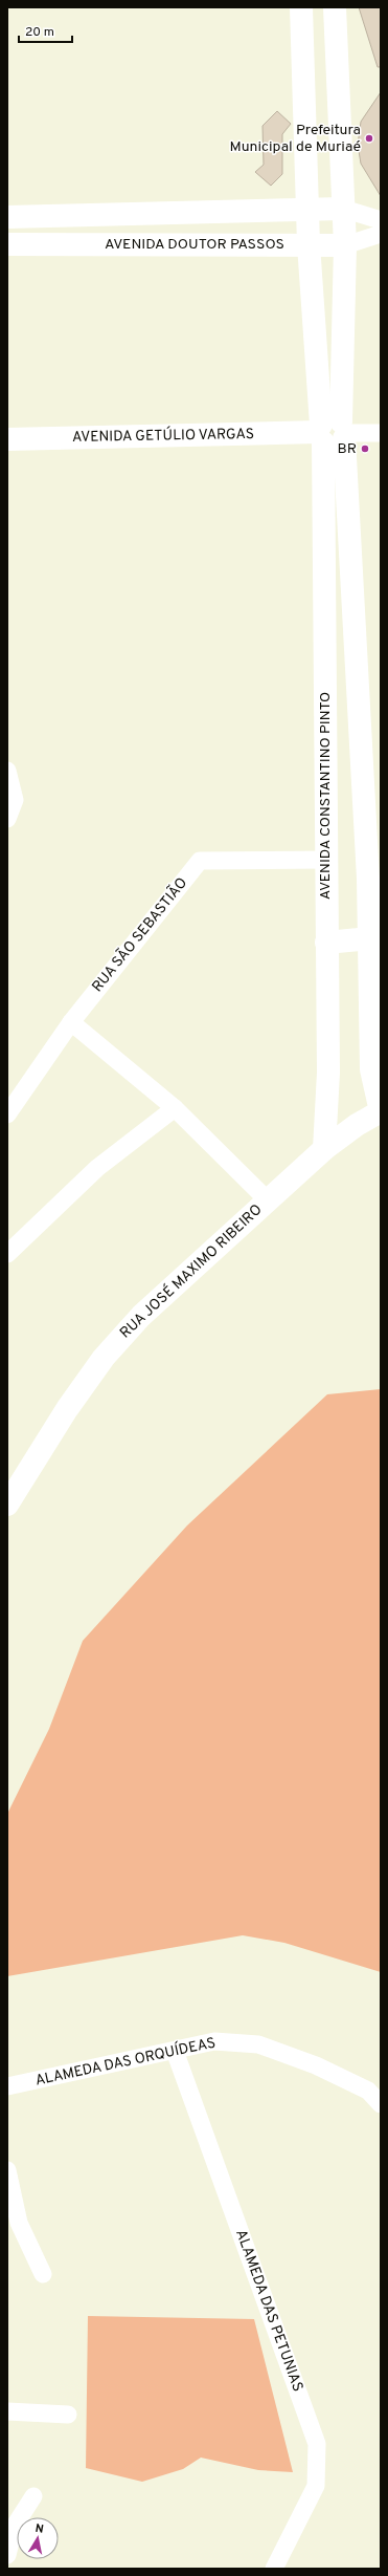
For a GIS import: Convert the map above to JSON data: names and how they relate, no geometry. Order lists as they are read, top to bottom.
{
  "streets": {
    "street": [
      "AVENIDA DOUTOR PASSOS",
      "AVENIDA GETÚLIO VARGAS",
      "AVENIDA CONSTANTINO PINTO",
      "RUA SÃO SEBASTIÃO",
      "RUA JOSÉ MAXIMO RIBEIRO",
      "ALAMEDA DAS ORQUÍDEAS",
      "ALAMEDA DAS PETUNIAS"
    ]
  },
  "crossings": [
    ["AVENIDA DOUTOR PASSOS", "AVENIDA CONSTANTINO PINTO"],
    ["AVENIDA GETÚLIO VARGAS", "AVENIDA CONSTANTINO PINTO"],
    ["AVENIDA CONSTANTINO PINTO", "RUA SÃO SEBASTIÃO"],
    ["AVENIDA CONSTANTINO PINTO", "RUA JOSÉ MAXIMO RIBEIRO"],
    ["ALAMEDA DAS ORQUÍDEAS", "ALAMEDA DAS PETUNIAS"]
  ],
  "places": ["Prefeitura Municipal de Muriaé", "BR"],
  "scale_bar": "20 m",
  "north": "top"
}
